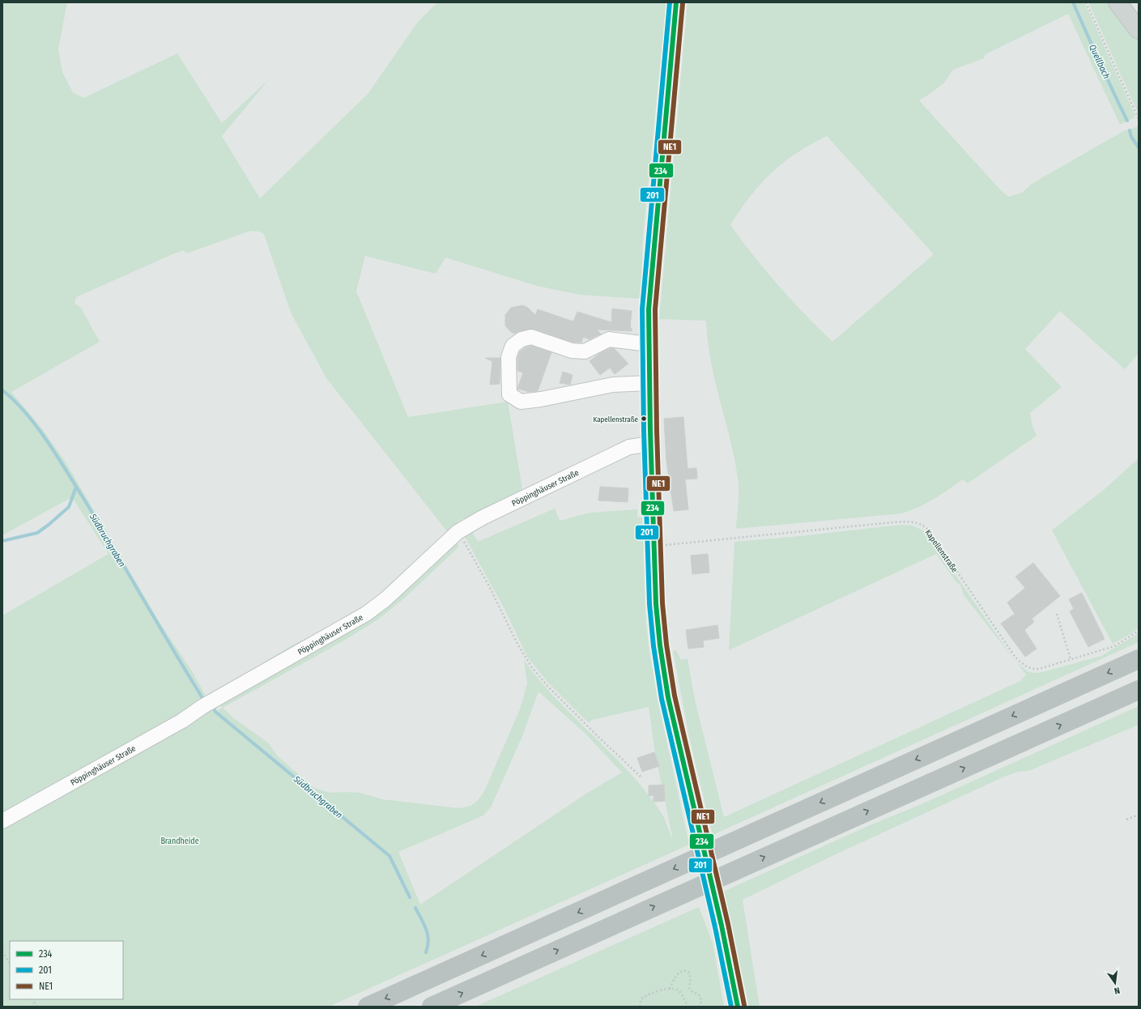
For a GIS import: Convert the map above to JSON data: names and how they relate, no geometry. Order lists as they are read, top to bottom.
{
  "streets": {
    "street": ["Pöppinghäuser Straße"],
    "path": ["Kapellenstraße"]
  },
  "water": ["Quellbach", "Südbruchgraben"],
  "parks": ["Brandheide"],
  "places": ["Kapellenstraße"],
  "lines": ["transit line 234", "transit line 201", "transit line NE1"],
  "legend": ["234", "201", "NE1"],
  "north": "bottom"
}
